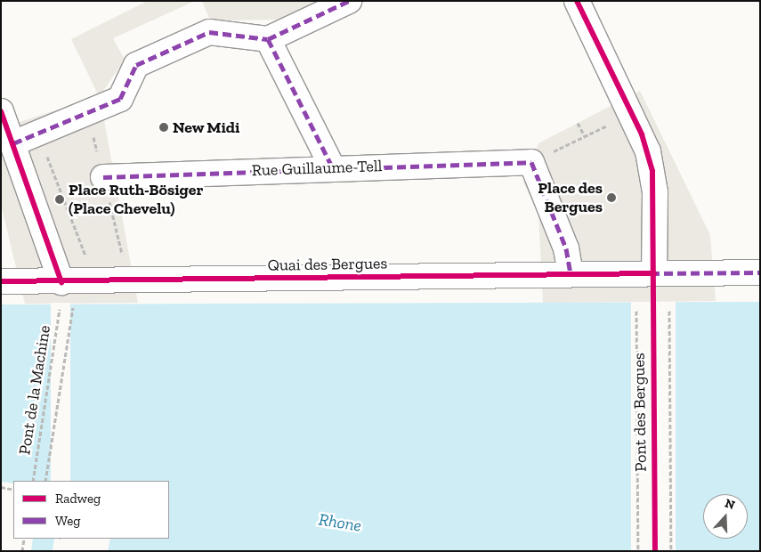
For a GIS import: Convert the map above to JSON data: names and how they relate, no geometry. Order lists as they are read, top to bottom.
{
  "streets": {
    "street": ["Rue Guillaume-Tell", "Quai des Bergues"],
    "path": ["Pont de la Machine"],
    "cycle path": ["Pont des Bergues"]
  },
  "crossings": [
    ["Quai des Bergues", "Pont de la Machine"]
  ],
  "water": ["Rhone"],
  "places": ["New Midi", "Place des Bergues", "Place Ruth-Bösiger (Place Chevelu)"],
  "legend": ["Radweg", "Weg"],
  "north": "top"
}
